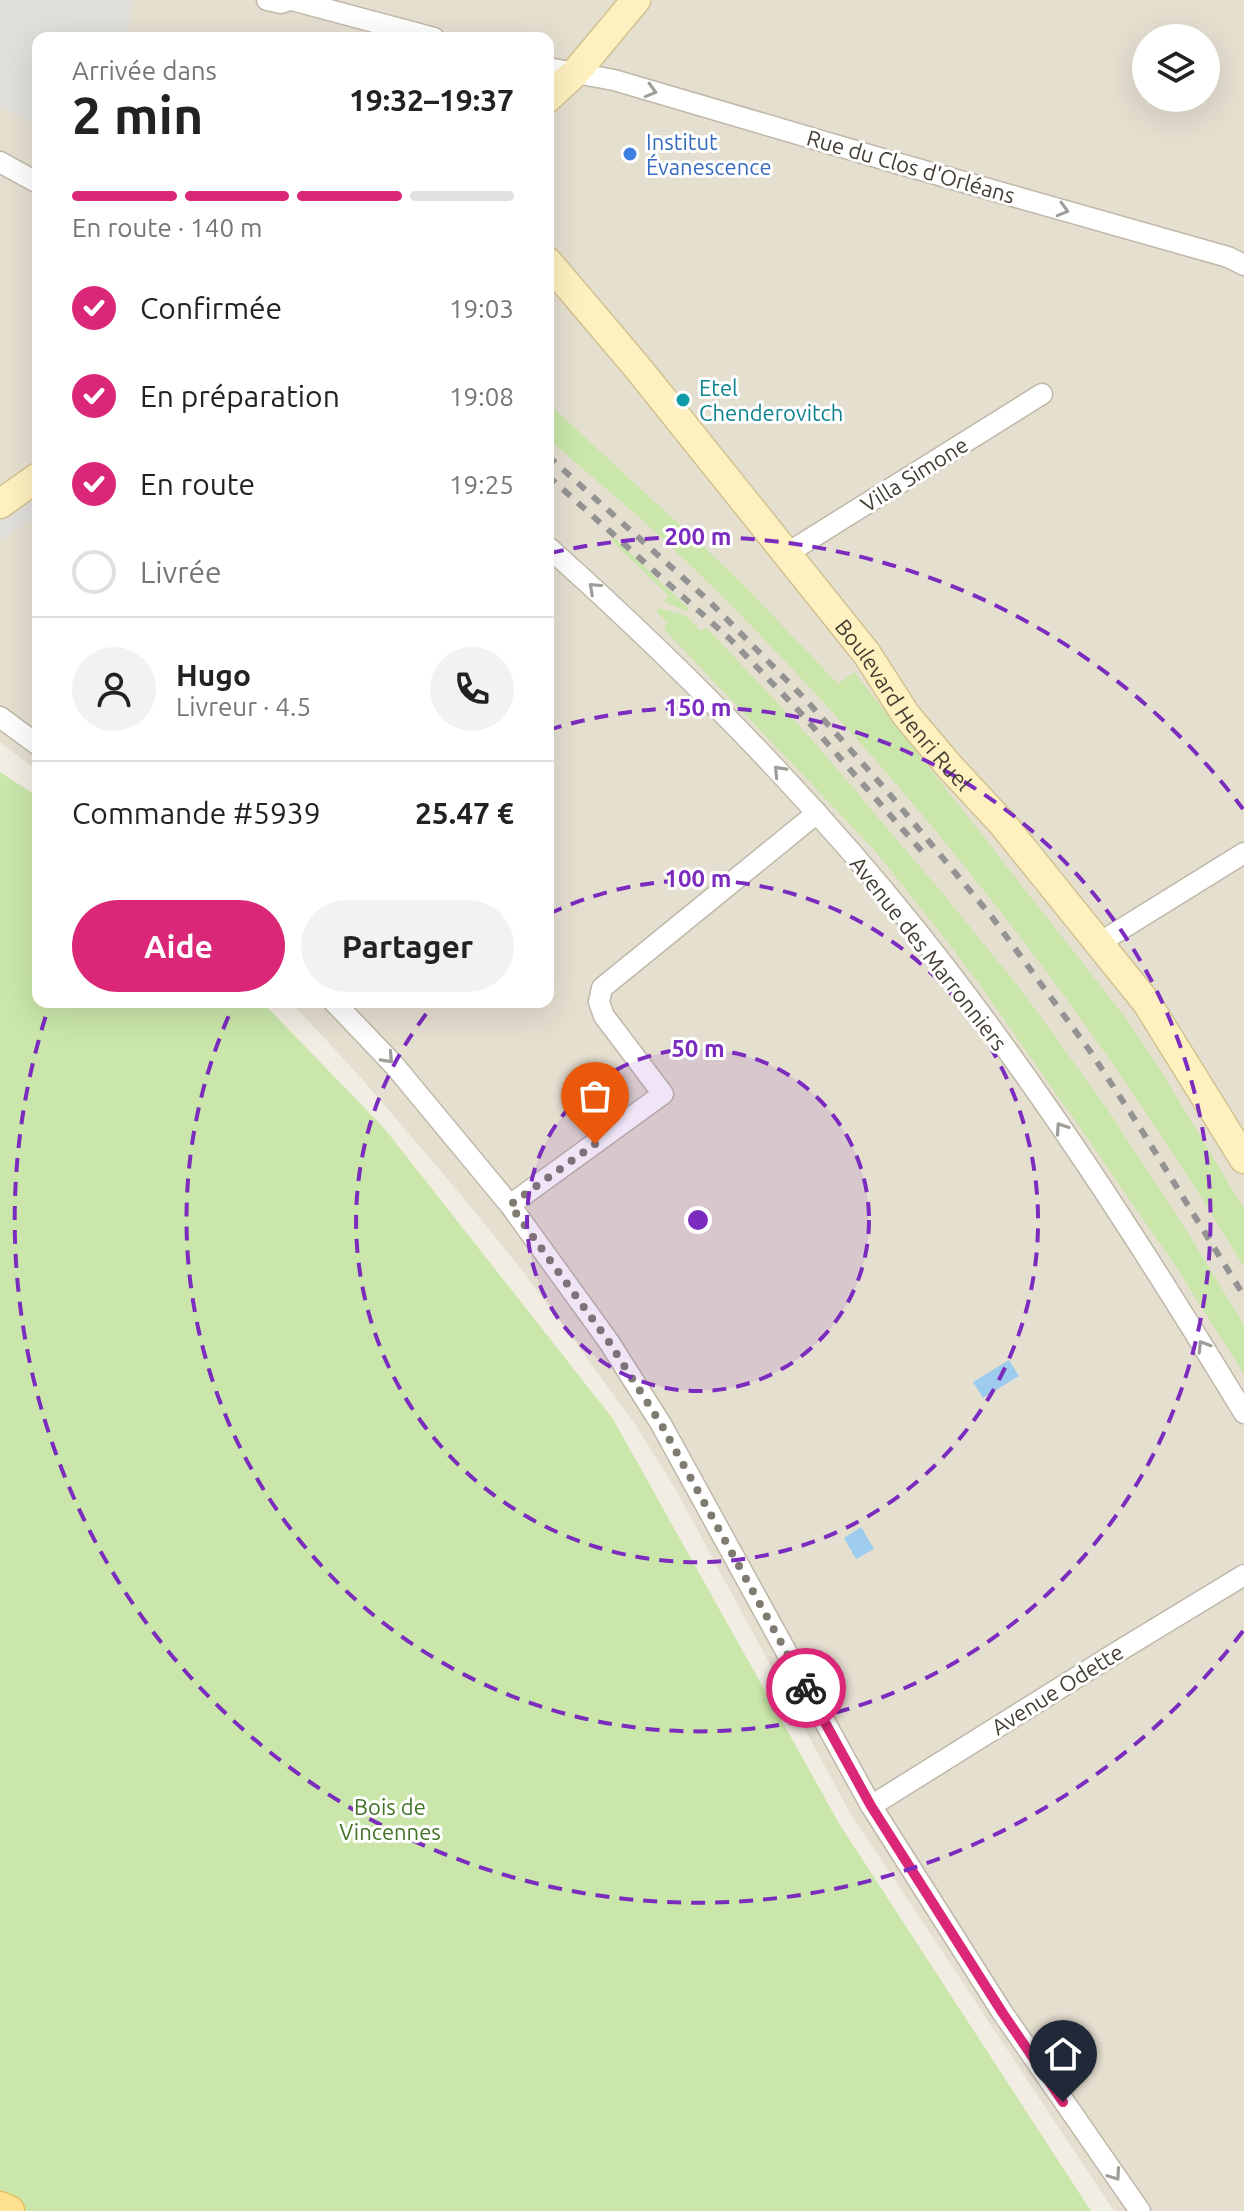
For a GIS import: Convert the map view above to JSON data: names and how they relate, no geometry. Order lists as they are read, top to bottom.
{
  "streets": {
    "street": [
      "Rue du Clos d'Orléans",
      "Villa Simone",
      "Boulevard Henri Ruel",
      "Avenue des Marronniers",
      "Avenue Odette"
    ]
  },
  "crossings": [
    ["Villa Simone", "Boulevard Henri Ruel"]
  ],
  "one_way": ["Rue du Clos d'Orléans", "Avenue des Marronniers"],
  "parks": ["Bois de Vincennes"],
  "places": ["Institut Évanescence", "Etel Chenderovitch"],
  "page": {
    "heading": ["2 min", "Arrivée dans", "19:32–19:37"],
    "panel": [
      "Hugo",
      "Livreur · 4.5",
      "Commande #5939",
      "25.47 €"
    ],
    "bar": "En route · 140 m",
    "list": [
      ["Confirmée", "19:03"],
      ["En préparation", "19:08"],
      ["En route", "19:25"],
      "Livrée"
    ],
    "buttons": ["Aide", "Partager"]
  },
  "rings": [
    "200 m",
    "150 m",
    "100 m",
    "50 m"
  ]
}
